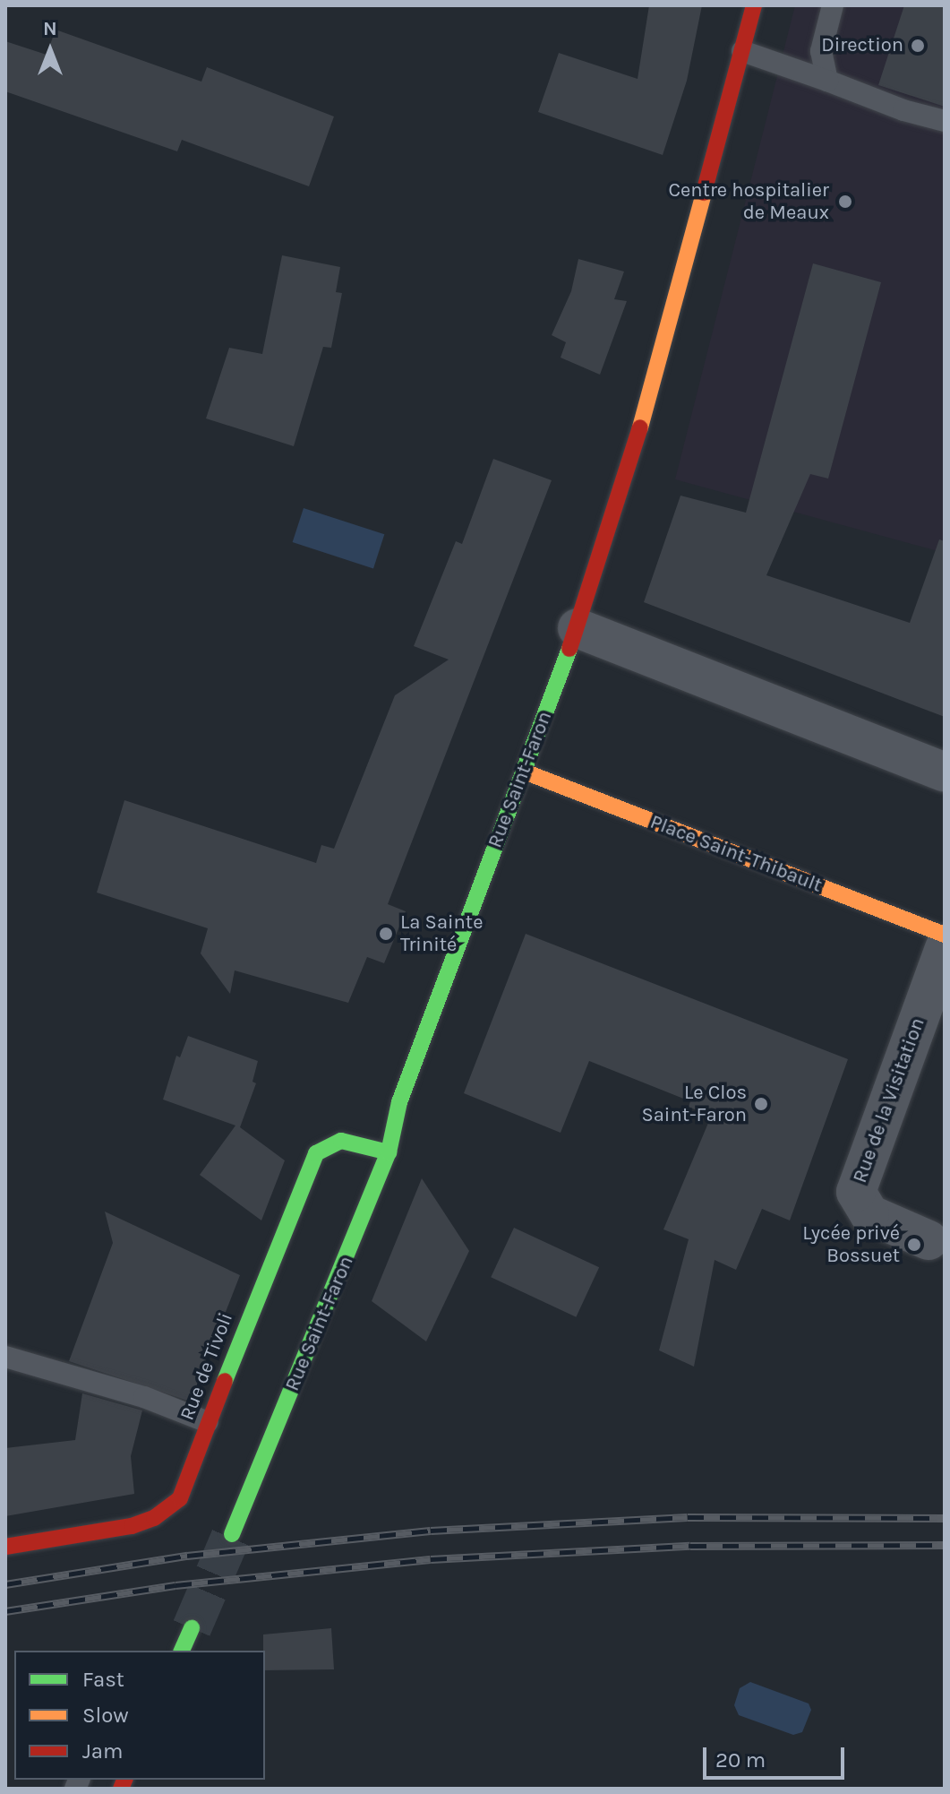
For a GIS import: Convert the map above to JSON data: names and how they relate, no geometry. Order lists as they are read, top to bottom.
{
  "streets": {
    "street": [
      "Rue Saint-Faron",
      "Place Saint-Thibault",
      "Rue de la Visitation",
      "Rue de Tivoli"
    ]
  },
  "crossings": [
    ["Rue Saint-Faron", "Place Saint-Thibault"],
    ["Rue Saint-Faron", "Rue de Tivoli"]
  ],
  "places": [
    "Direction",
    "Centre hospitalier de Meaux",
    "La Sainte Trinité",
    "Le Clos Saint-Faron",
    "Lycée privé Bossuet"
  ],
  "legend": ["Fast", "Slow", "Jam"],
  "scale_bar": "20 m",
  "north": "top"
}
